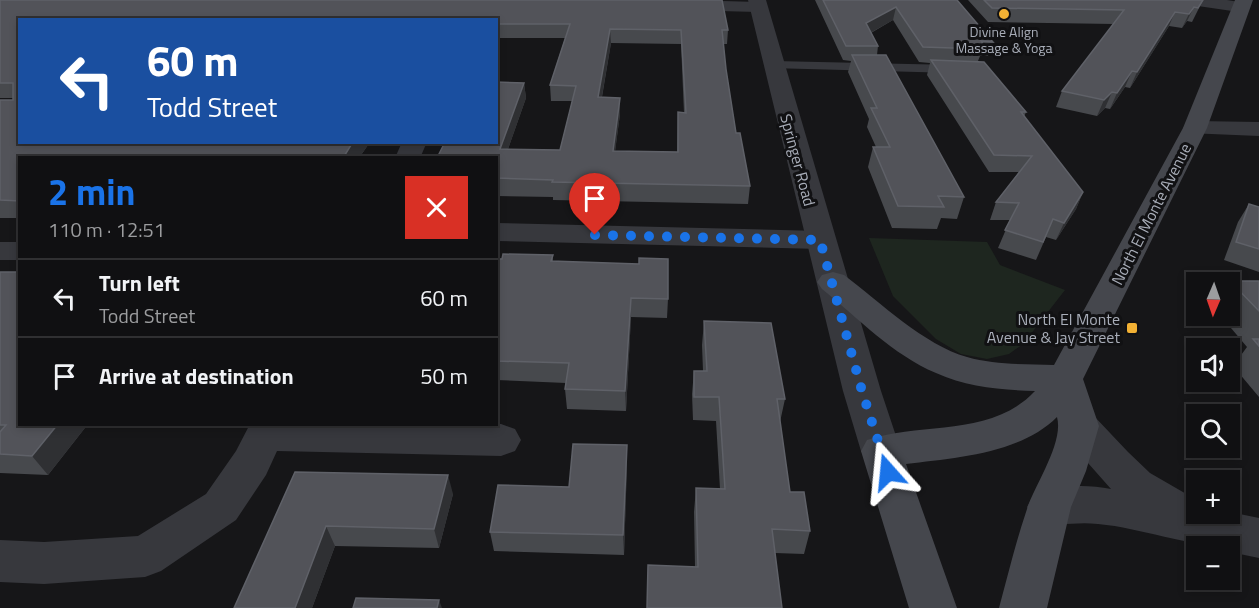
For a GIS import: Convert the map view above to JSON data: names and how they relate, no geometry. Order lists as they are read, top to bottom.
{
  "streets": {
    "main road": ["North El Monte Avenue"],
    "street": ["Springer Road"]
  },
  "crossings": [
    ["Springer Road", "North El Monte Avenue"]
  ],
  "places": {
    "other": ["Divine Align Massage & Yoga"],
    "transit": ["North El Monte Avenue & Jay Street"]
  },
  "north": "bottom",
  "page": {
    "turn": ["60 m", "Todd Street"],
    "heading": ["2 min", "110 m · 12:51"],
    "list": [
      {
        "name": "Turn left",
        "note": "Todd Street",
        "value": "60 m"
      },
      {
        "name": "Arrive at destination",
        "value": "50 m"
      }
    ],
    "map_buttons": ["+", "−"]
  }
}
